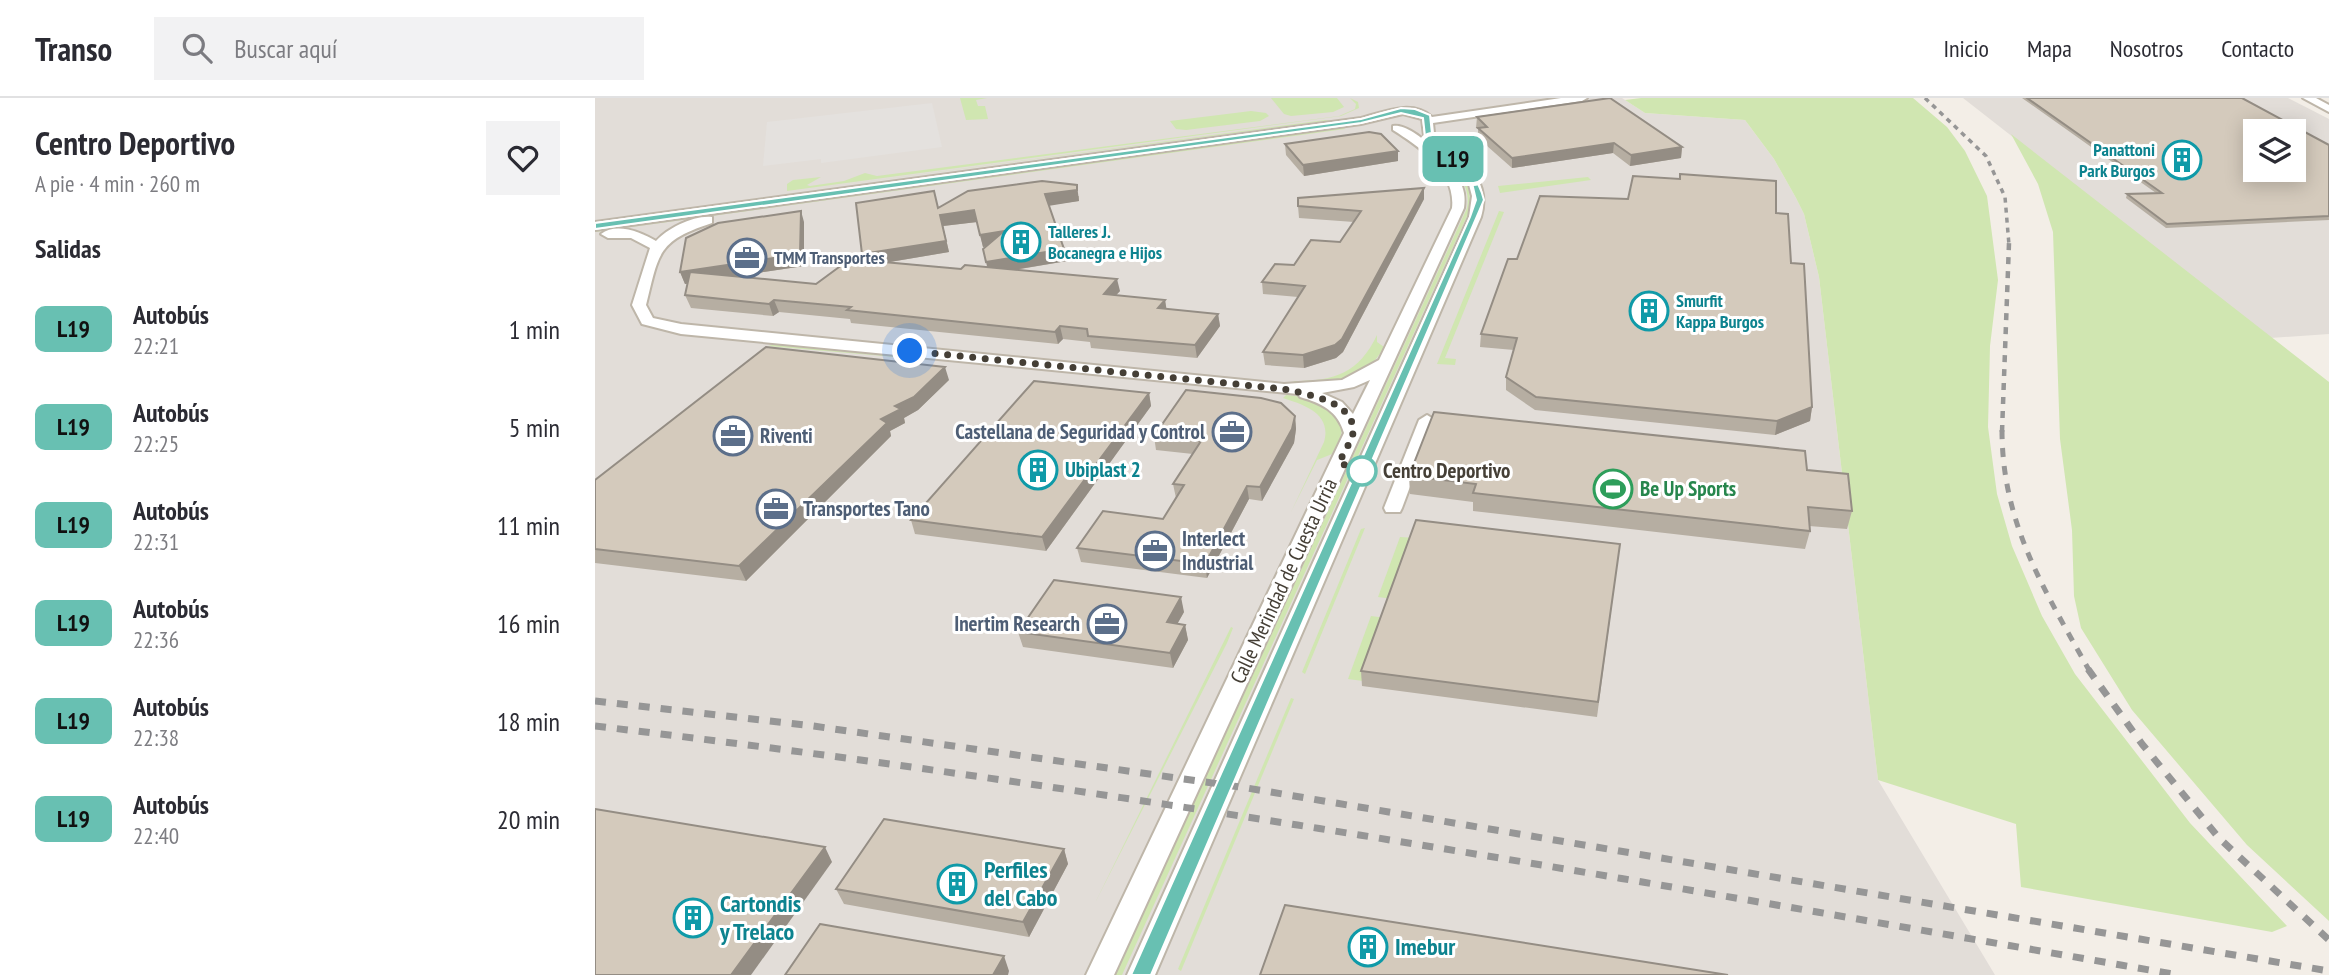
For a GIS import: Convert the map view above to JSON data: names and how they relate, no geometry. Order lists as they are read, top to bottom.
{
  "streets": {
    "street": ["Calle Merindad de Cuesta Urria"]
  },
  "places": {
    "building": [
      "Panattoni Park Burgos",
      "Talleres J. Bocanegra e Hijos",
      "Smurfit Kappa Burgos",
      "Ubiplast 2",
      "Perfiles del Cabo",
      "Cartondis y Trelaco",
      "Imebur"
    ],
    "office": [
      "TMM Transportes",
      "Castellana de Seguridad y Control",
      "Riventi",
      "Transportes Tano",
      "Interlect Industrial",
      "Inertim Research"
    ],
    "other": ["Centro Deportivo"],
    "sports": ["Be Up Sports"]
  },
  "lines": ["bus line L19"],
  "page": {
    "header": "Transo",
    "search": "Buscar aquí",
    "nav": [
      "Inicio",
      "Mapa",
      "Nosotros",
      "Contacto"
    ],
    "heading": [
      ["Centro Deportivo", "A pie · 4 min · 260 m"],
      "Salidas"
    ],
    "on_map": "L19",
    "list": [
      {
        "mark": "L19",
        "name": "Autobús",
        "note": "22:21",
        "value": "1 min"
      },
      {
        "mark": "L19",
        "name": "Autobús",
        "note": "22:25",
        "value": "5 min"
      },
      {
        "mark": "L19",
        "name": "Autobús",
        "note": "22:31",
        "value": "11 min"
      },
      {
        "mark": "L19",
        "name": "Autobús",
        "note": "22:36",
        "value": "16 min"
      },
      {
        "mark": "L19",
        "name": "Autobús",
        "note": "22:38",
        "value": "18 min"
      },
      {
        "mark": "L19",
        "name": "Autobús",
        "note": "22:40",
        "value": "20 min"
      }
    ]
  }
}
